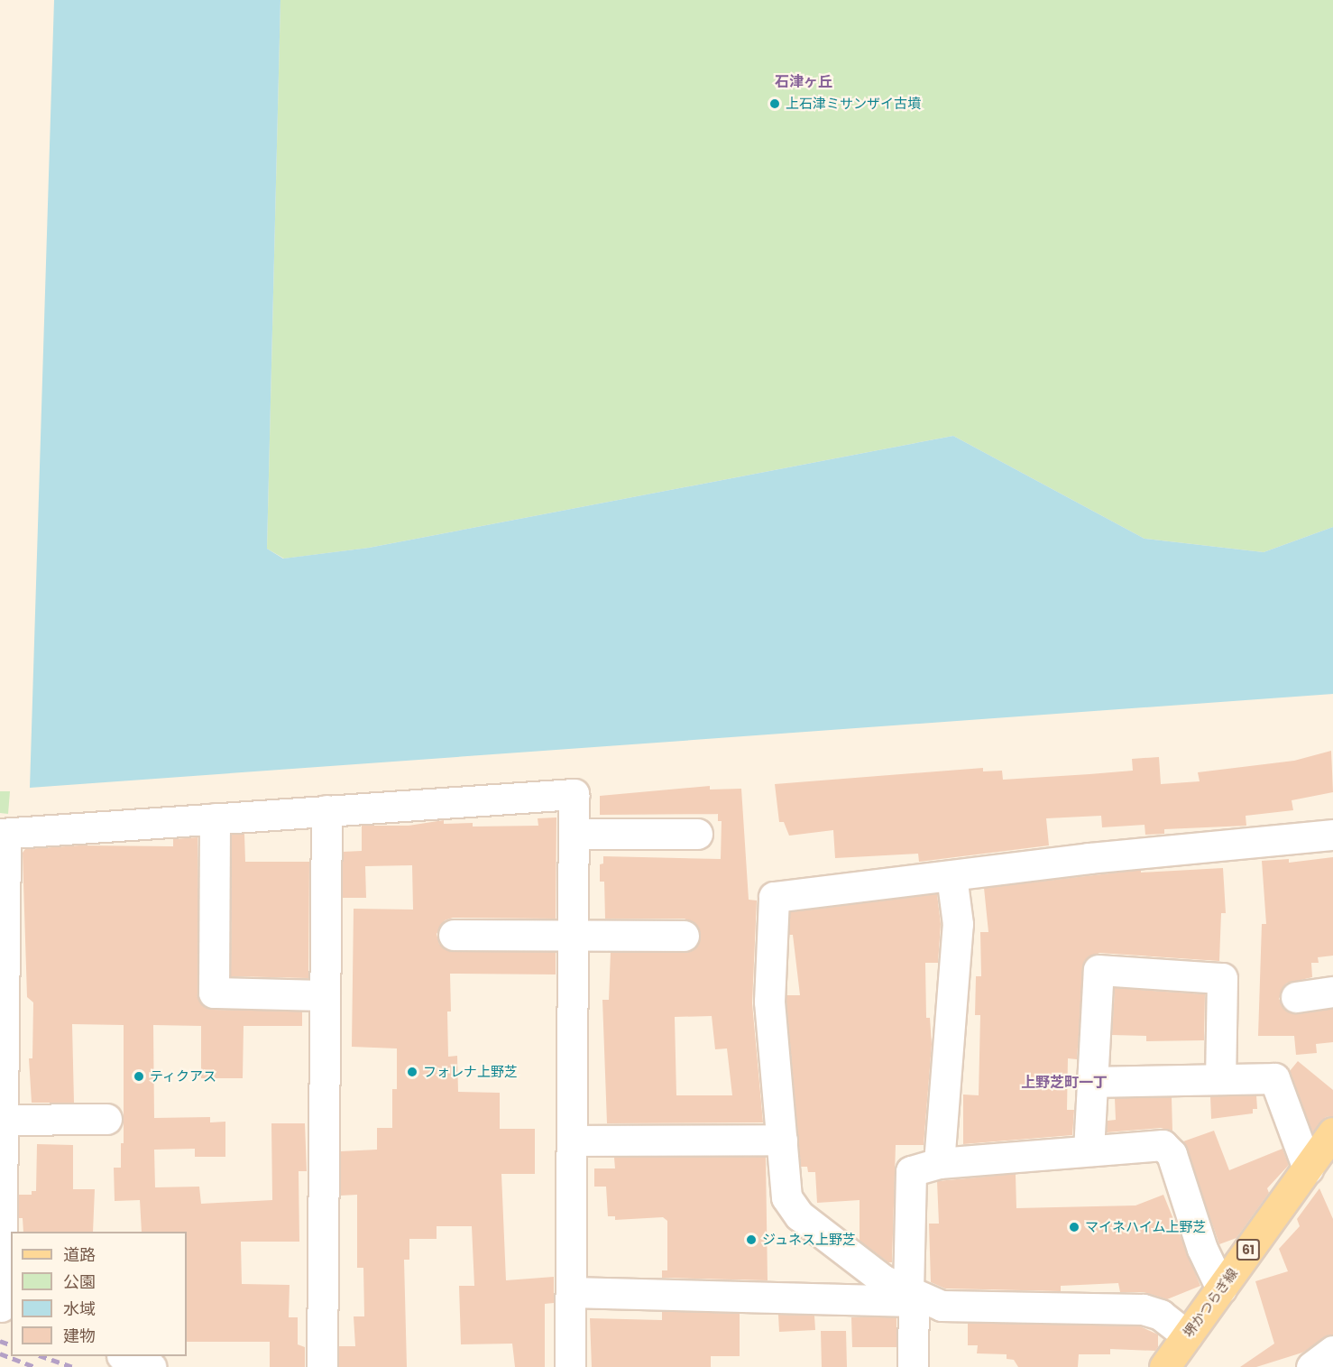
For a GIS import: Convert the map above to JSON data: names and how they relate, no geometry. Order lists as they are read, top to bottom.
{
  "streets": {
    "main road": ["61", "堺かつらぎ線"]
  },
  "districts": ["石津ヶ丘", "上野芝町一丁"],
  "places": [
    "上石津ミサンザイ古墳",
    "フォレナ上野芝",
    "ティクアス",
    "マイネハイム上野芝",
    "ジュネス上野芝"
  ],
  "legend": [
    "道路",
    "公園",
    "水域",
    "建物"
  ]
}
